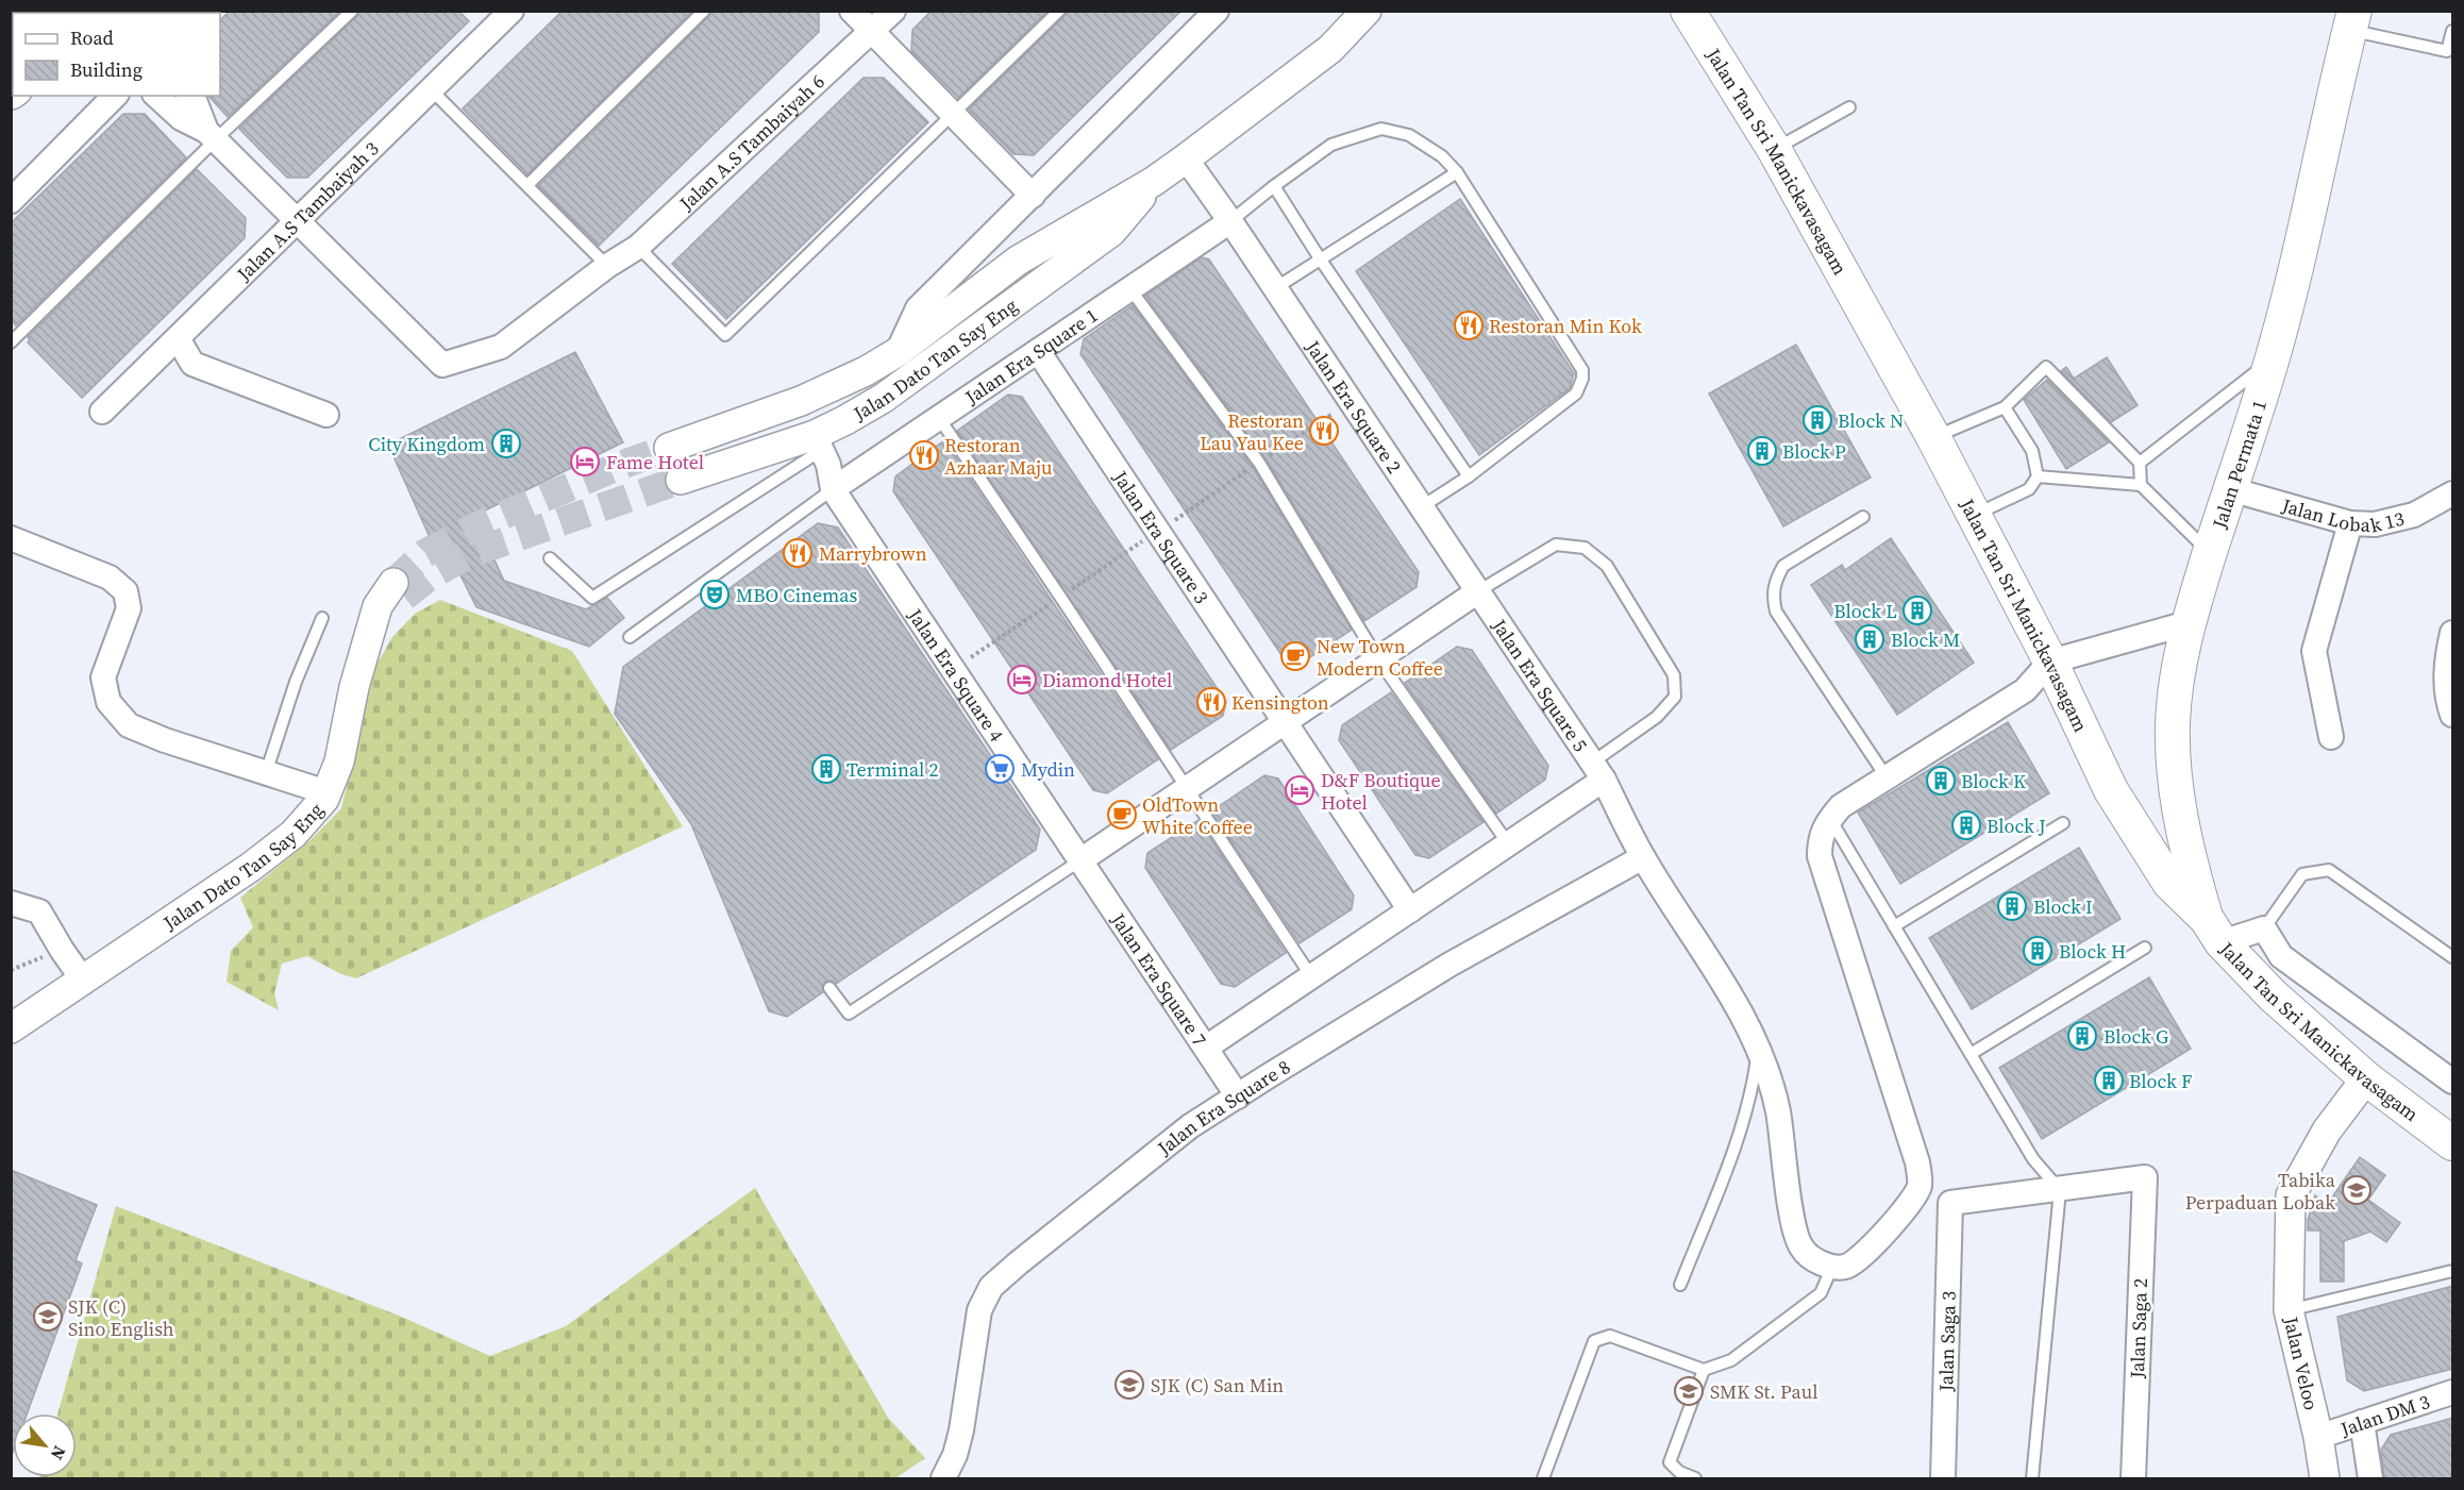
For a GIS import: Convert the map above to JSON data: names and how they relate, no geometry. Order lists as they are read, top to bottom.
{
  "streets": {
    "main road": ["Jalan Tan Sri Manickavasagam", "Jalan Permata 1"],
    "street": [
      "Jalan A.S Tambaiyah 6",
      "Jalan A.S Tambaiyah 3",
      "Jalan Era Square 1",
      "Jalan Dato Tan Say Eng",
      "Jalan Era Square 2",
      "Jalan Lobak 13",
      "Jalan Era Square 3",
      "Jalan Era Square 4",
      "Jalan Era Square 5",
      "Jalan Era Square 7",
      "Jalan Era Square 8",
      "Jalan Saga 2",
      "Jalan Saga 3",
      "Jalan Veloo",
      "Jalan DM 3"
    ]
  },
  "crossings": [
    ["Jalan A.S Tambaiyah 6", "Jalan A.S Tambaiyah 3"],
    ["Jalan Tan Sri Manickavasagam", "Jalan Permata 1"],
    ["Jalan Tan Sri Manickavasagam", "Jalan Veloo"],
    ["Jalan Era Square 1", "Jalan Era Square 2"],
    ["Jalan Era Square 1", "Jalan Era Square 3"],
    ["Jalan Era Square 1", "Jalan Era Square 4"],
    ["Jalan Dato Tan Say Eng", "Jalan Era Square 2"],
    ["Jalan Era Square 2", "Jalan Era Square 5"],
    ["Jalan Permata 1", "Jalan Lobak 13"],
    ["Jalan Era Square 4", "Jalan Era Square 7"],
    ["Jalan Era Square 5", "Jalan Era Square 8"],
    ["Jalan Era Square 7", "Jalan Era Square 8"],
    ["Jalan Saga 2", "Jalan Saga 3"],
    ["Jalan Veloo", "Jalan DM 3"]
  ],
  "places": {
    "restaurant": [
      "Restoran Min Kok",
      "Restoran Lau Yau Kee",
      "Restoran Azhaar Maju",
      "Marrybrown",
      "Kensington"
    ],
    "building": [
      "Block N",
      "City Kingdom",
      "Block P",
      "Block L",
      "Block M",
      "Terminal 2",
      "Block K",
      "Block J",
      "Block I",
      "Block H",
      "Block G",
      "Block F"
    ],
    "hotel": ["Fame Hotel", "Diamond Hotel", "D&F Boutique Hotel"],
    "theatre": ["MBO Cinemas"],
    "cafe": ["New Town Modern Coffee", "OldTown White Coffee"],
    "supermarket": ["Mydin"],
    "school or university": [
      "Tabika Perpaduan Lobak",
      "SJK (C) Sino English",
      "SJK (C) San Min",
      "SMK St. Paul"
    ]
  },
  "legend": ["Road", "Building"],
  "north": "bottom right"
}
